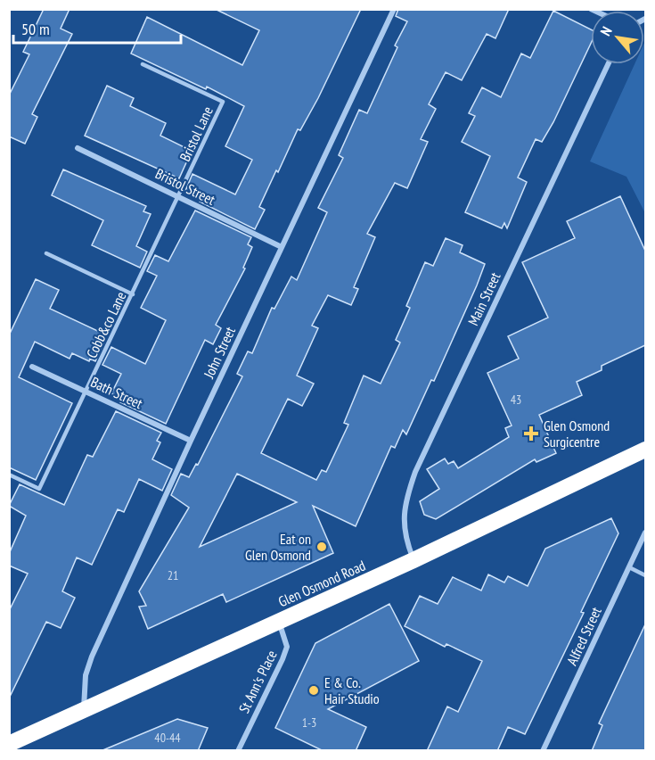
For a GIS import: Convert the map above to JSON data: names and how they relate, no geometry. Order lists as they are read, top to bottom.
{
  "streets": {
    "highway": ["Glen Osmond Road"],
    "street": [
      "Bristol Street",
      "Main Street",
      "John Street",
      "Bath Street",
      "Alfred Street",
      "St Ann's Place"
    ],
    "lane": ["Bristol Lane", "Cobb&co Lane"]
  },
  "crossings": [
    ["Bristol Lane", "Bristol Street"],
    ["Bristol Lane", "Cobb&co Lane"],
    ["Bristol Street", "Cobb&co Lane"],
    ["Bristol Street", "John Street"],
    ["Main Street", "Glen Osmond Road"],
    ["Cobb&co Lane", "Bath Street"],
    ["John Street", "Bath Street"],
    ["John Street", "Glen Osmond Road"],
    ["Glen Osmond Road", "St Ann's Place"]
  ],
  "places": {
    "health": ["Glen Osmond Surgicentre"],
    "other": ["Eat on Glen Osmond", "E & Co. Hair Studio"]
  },
  "house_numbers": [
    "43",
    "21",
    "1-3",
    "40-44"
  ],
  "scale_bar": "50 m",
  "north": "top left"
}
